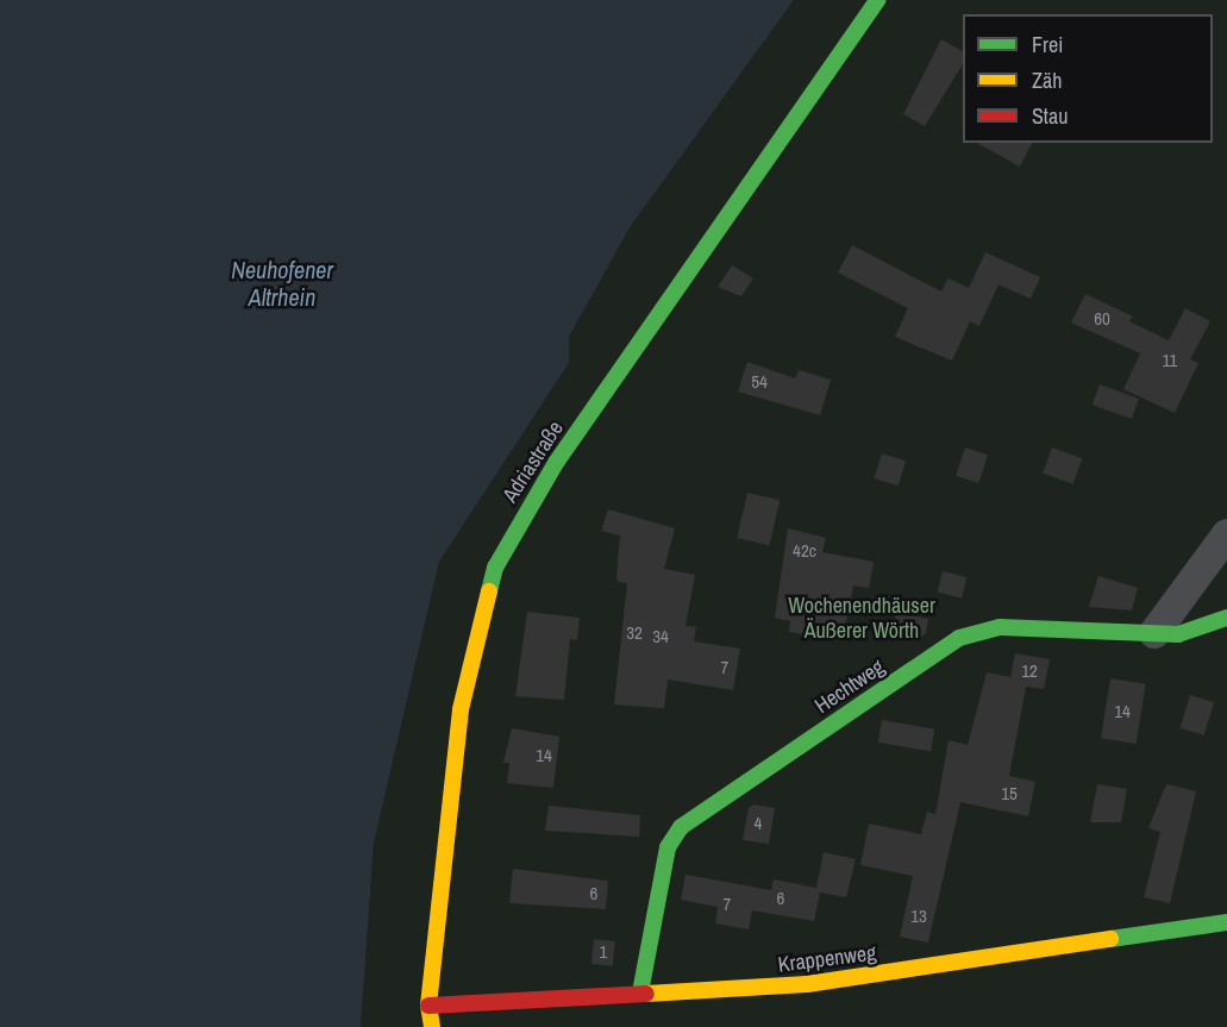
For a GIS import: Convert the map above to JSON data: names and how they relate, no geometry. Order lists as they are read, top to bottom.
{
  "streets": {
    "street": ["Adriastraße", "Hechtweg", "Krappenweg"]
  },
  "crossings": [
    ["Adriastraße", "Krappenweg"],
    ["Hechtweg", "Krappenweg"]
  ],
  "water": ["Neuhofener Altrhein"],
  "parks": ["Wochenendhäuser Äußerer Wörth"],
  "house_numbers": [
    "60",
    "11",
    "54",
    "42c",
    "32",
    "34",
    "7",
    "12",
    "14",
    "14",
    "15",
    "4",
    "6",
    "6",
    "7",
    "13",
    "1"
  ],
  "legend": ["Frei", "Zäh", "Stau"]
}
